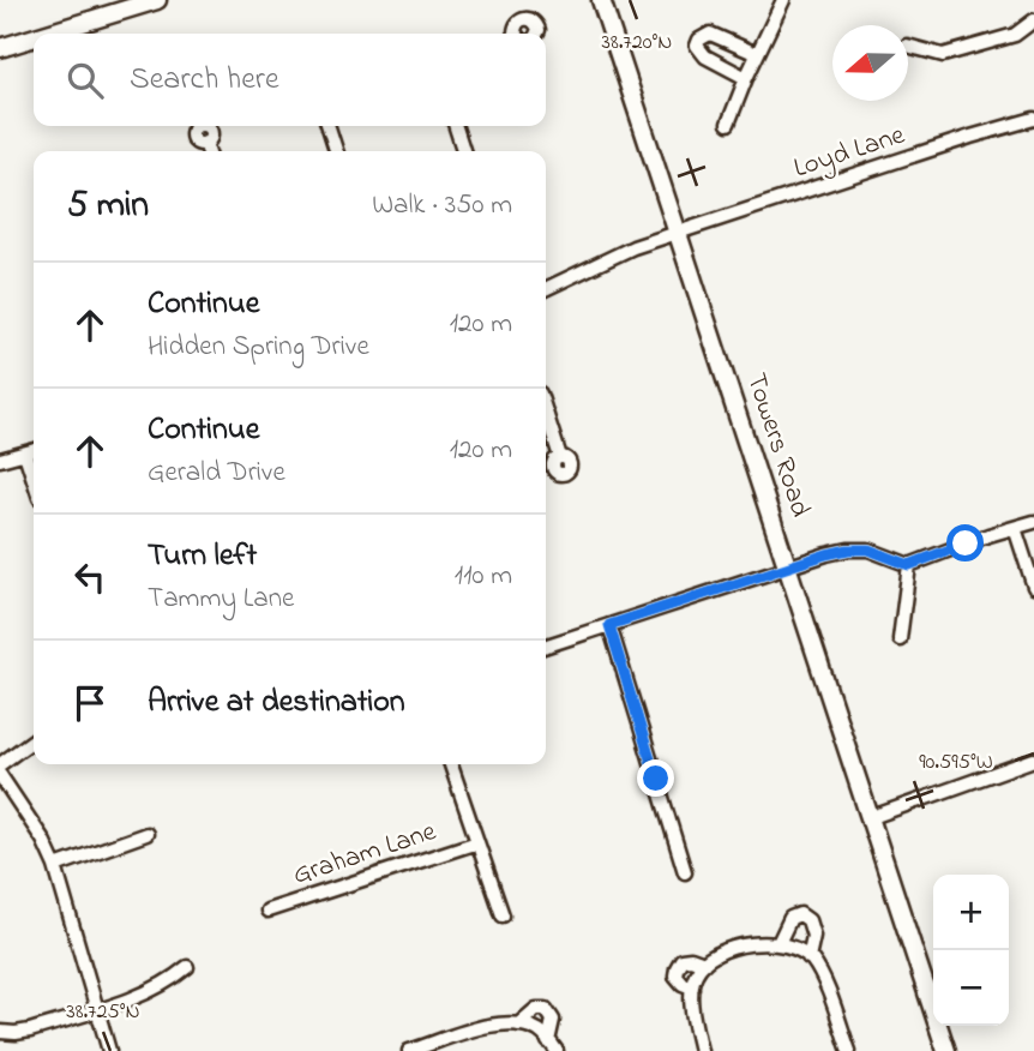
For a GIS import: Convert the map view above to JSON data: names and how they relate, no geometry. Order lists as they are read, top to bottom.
{
  "streets": {
    "main road": ["Towers Road"],
    "street": ["Loyd Lane", "Graham Lane"]
  },
  "crossings": [
    ["Loyd Lane", "Towers Road"]
  ],
  "north": "left",
  "page": {
    "search": "Search here",
    "heading": ["5 min", "Walk · 350 m"],
    "list": [
      ["Continue", "Hidden Spring Drive", "120 m"],
      ["Continue", "Gerald Drive", "120 m"],
      ["Turn left", "Tammy Lane", "110 m"],
      "Arrive at destination"
    ],
    "map_buttons": ["+", "−"]
  },
  "coordinates": ["38.720°N", "90.595°W", "38.725°N"]
}
